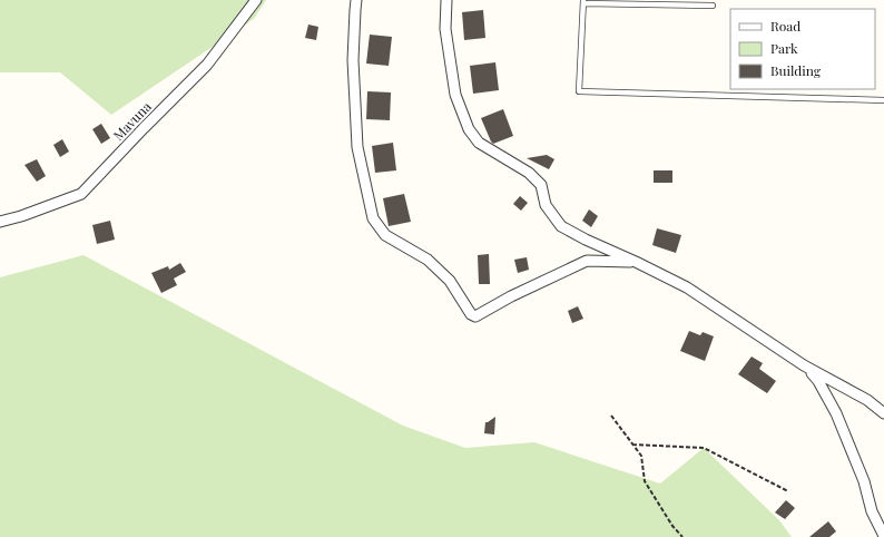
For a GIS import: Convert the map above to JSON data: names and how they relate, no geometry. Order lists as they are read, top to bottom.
{
  "streets": {
    "street": ["Mavuna"]
  },
  "legend": ["Road", "Park", "Building"]
}
